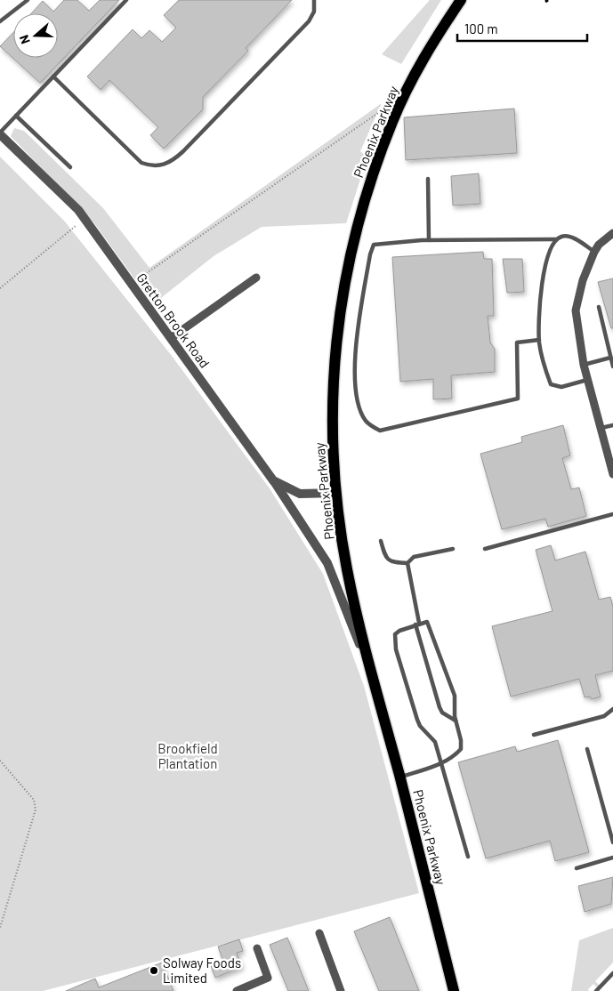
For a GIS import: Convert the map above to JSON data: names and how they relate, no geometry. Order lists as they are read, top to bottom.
{
  "streets": {
    "main road": ["Phoenix Parkway"],
    "street": ["Gretton Brook Road"]
  },
  "crossings": [
    ["Phoenix Parkway", "Gretton Brook Road"]
  ],
  "parks": ["Brookfield Plantation"],
  "places": ["Solway Foods Limited"],
  "scale_bar": "100 m",
  "north": "left"
}
